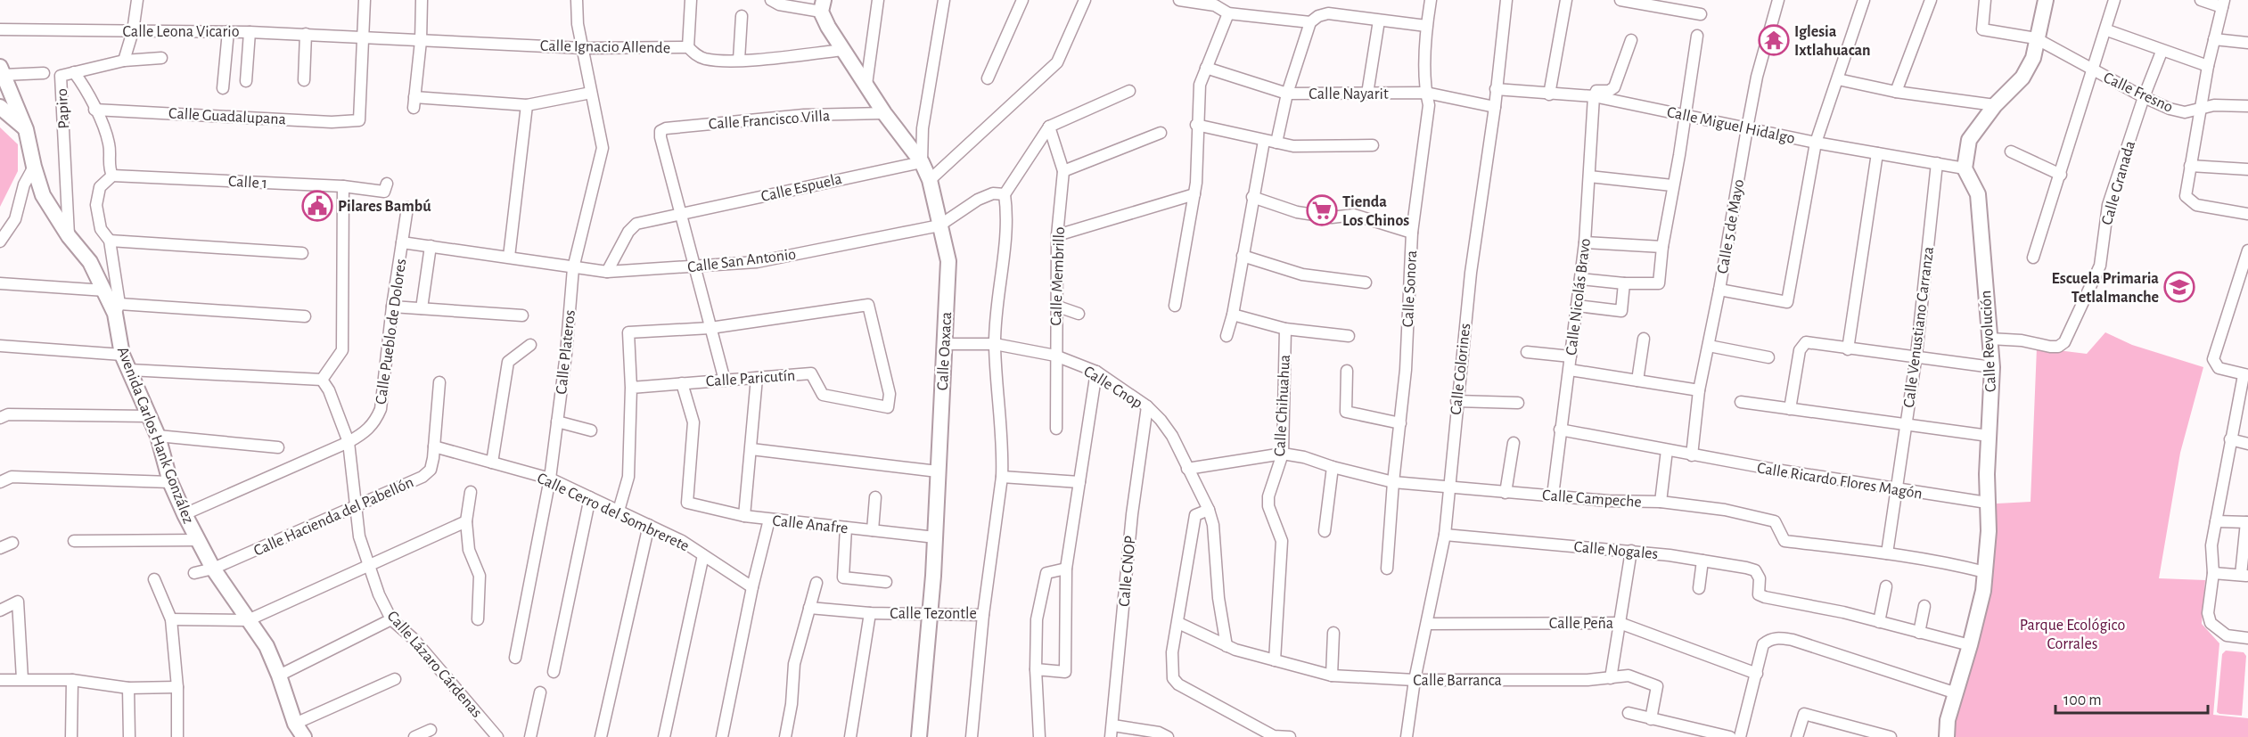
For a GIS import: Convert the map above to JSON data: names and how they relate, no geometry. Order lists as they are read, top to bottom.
{
  "streets": {
    "street": [
      "Calle Leona Vicario",
      "Calle Ignacio Allende",
      "Calle Fresno",
      "Calle Nayarit",
      "Papiro",
      "Calle Guadalupana",
      "Calle Francisco Villa",
      "Calle Miguel Hidalgo",
      "Calle 1",
      "Calle Granada",
      "Calle Espuela",
      "Calle 5 de Mayo",
      "Calle San Antonio",
      "Calle Membrillo",
      "Calle Sonora",
      "Calle Nicolás Bravo",
      "Calle Venustiano Carranza",
      "Calle Pueblo de Dolores",
      "Calle Revolución",
      "Calle Oaxaca",
      "Calle Plateros",
      "Calle Colorines",
      "Calle Paricutín",
      "Calle Cnop",
      "Calle Chihuahua",
      "Avenida Carlos Hank González",
      "Calle Ricardo Flores Magón",
      "Calle Campeche",
      "Calle Cerro del Sombrerete",
      "Calle Hacienda del Pabellón",
      "Calle Anafre",
      "Calle Nogales",
      "Calle CNOP",
      "Calle Tezontle",
      "Calle Peña",
      "Calle Lázaro Cárdenas",
      "Calle Barranca"
    ]
  },
  "crossings": [
    ["Calle Leona Vicario", "Calle Ignacio Allende"],
    ["Calle Leona Vicario", "Calle Guadalupana"],
    ["Calle Ignacio Allende", "Calle Guadalupana"],
    ["Calle Ignacio Allende", "Calle Oaxaca"],
    ["Calle Ignacio Allende", "Calle Plateros"],
    ["Calle Fresno", "Calle Granada"],
    ["Calle Nayarit", "Calle Sonora"],
    ["Calle Nayarit", "Calle Colorines"],
    ["Papiro", "Avenida Carlos Hank González"],
    ["Calle Francisco Villa", "Calle Espuela"],
    ["Calle Francisco Villa", "Calle Oaxaca"],
    ["Calle Miguel Hidalgo", "Calle 5 de Mayo"],
    ["Calle Miguel Hidalgo", "Calle Nicolás Bravo"],
    ["Calle Miguel Hidalgo", "Calle Venustiano Carranza"],
    ["Calle Miguel Hidalgo", "Calle Revolución"],
    ["Calle Miguel Hidalgo", "Calle Colorines"],
    ["Calle Granada", "Calle Revolución"],
    ["Calle Espuela", "Calle San Antonio"],
    ["Calle Espuela", "Calle Oaxaca"],
    ["Calle 5 de Mayo", "Calle Ricardo Flores Magón"],
    ["Calle San Antonio", "Calle Pueblo de Dolores"],
    ["Calle San Antonio", "Calle Oaxaca"],
    ["Calle San Antonio", "Calle Plateros"],
    ["Calle Membrillo", "Calle Cnop"],
    ["Calle Sonora", "Calle Campeche"],
    ["Calle Nicolás Bravo", "Calle Ricardo Flores Magón"],
    ["Calle Nicolás Bravo", "Calle Campeche"],
    ["Calle Venustiano Carranza", "Calle Ricardo Flores Magón"],
    ["Calle Venustiano Carranza", "Calle Campeche"],
    ["Calle Pueblo de Dolores", "Avenida Carlos Hank González"],
    ["Calle Pueblo de Dolores", "Calle Lázaro Cárdenas"],
    ["Calle Revolución", "Calle Ricardo Flores Magón"],
    ["Calle Revolución", "Calle Campeche"],
    ["Calle Oaxaca", "Calle Cnop"],
    ["Calle Oaxaca", "Calle Anafre"],
    ["Calle Oaxaca", "Calle Tezontle"],
    ["Calle Plateros", "Calle Cerro del Sombrerete"],
    ["Calle Colorines", "Calle Campeche"],
    ["Calle Colorines", "Calle Nogales"],
    ["Calle Colorines", "Calle Peña"],
    ["Calle Colorines", "Calle Barranca"],
    ["Calle Paricutín", "Calle Anafre"],
    ["Calle Cnop", "Calle Campeche"],
    ["Calle Cnop", "Calle CNOP"],
    ["Calle Cnop", "Calle Tezontle"],
    ["Calle Chihuahua", "Calle Campeche"],
    ["Calle Chihuahua", "Calle Barranca"],
    ["Avenida Carlos Hank González", "Calle Hacienda del Pabellón"],
    ["Calle Cerro del Sombrerete", "Calle Hacienda del Pabellón"],
    ["Calle Hacienda del Pabellón", "Calle Lázaro Cárdenas"]
  ],
  "parks": ["Parque Ecológico Corrales"],
  "places": {
    "temple": ["Iglesia Ixtlahuacan"],
    "public building": ["Pilares Bambú"],
    "supermarket": ["Tienda Los Chinos"],
    "school or university": ["Escuela Primaria Tetlalmanche"]
  },
  "scale_bar": "100 m"
}
